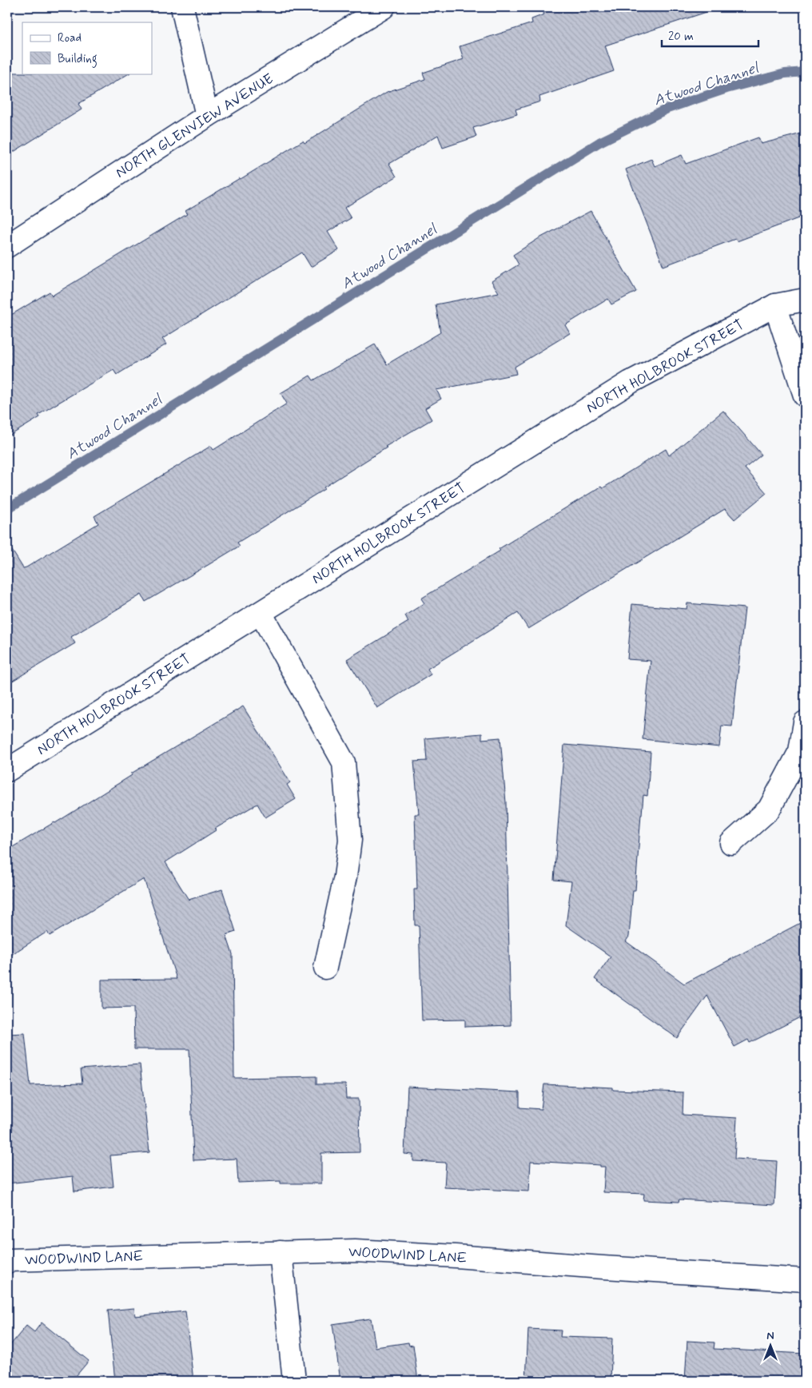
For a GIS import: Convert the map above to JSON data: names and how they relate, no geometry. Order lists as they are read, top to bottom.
{
  "streets": {
    "street": ["NORTH GLENVIEW AVENUE", "NORTH HOLBROOK STREET", "WOODWIND LANE"]
  },
  "water": ["Atwood Channel"],
  "legend": ["Road", "Building"],
  "scale_bar": "20 m",
  "north": "top"
}
